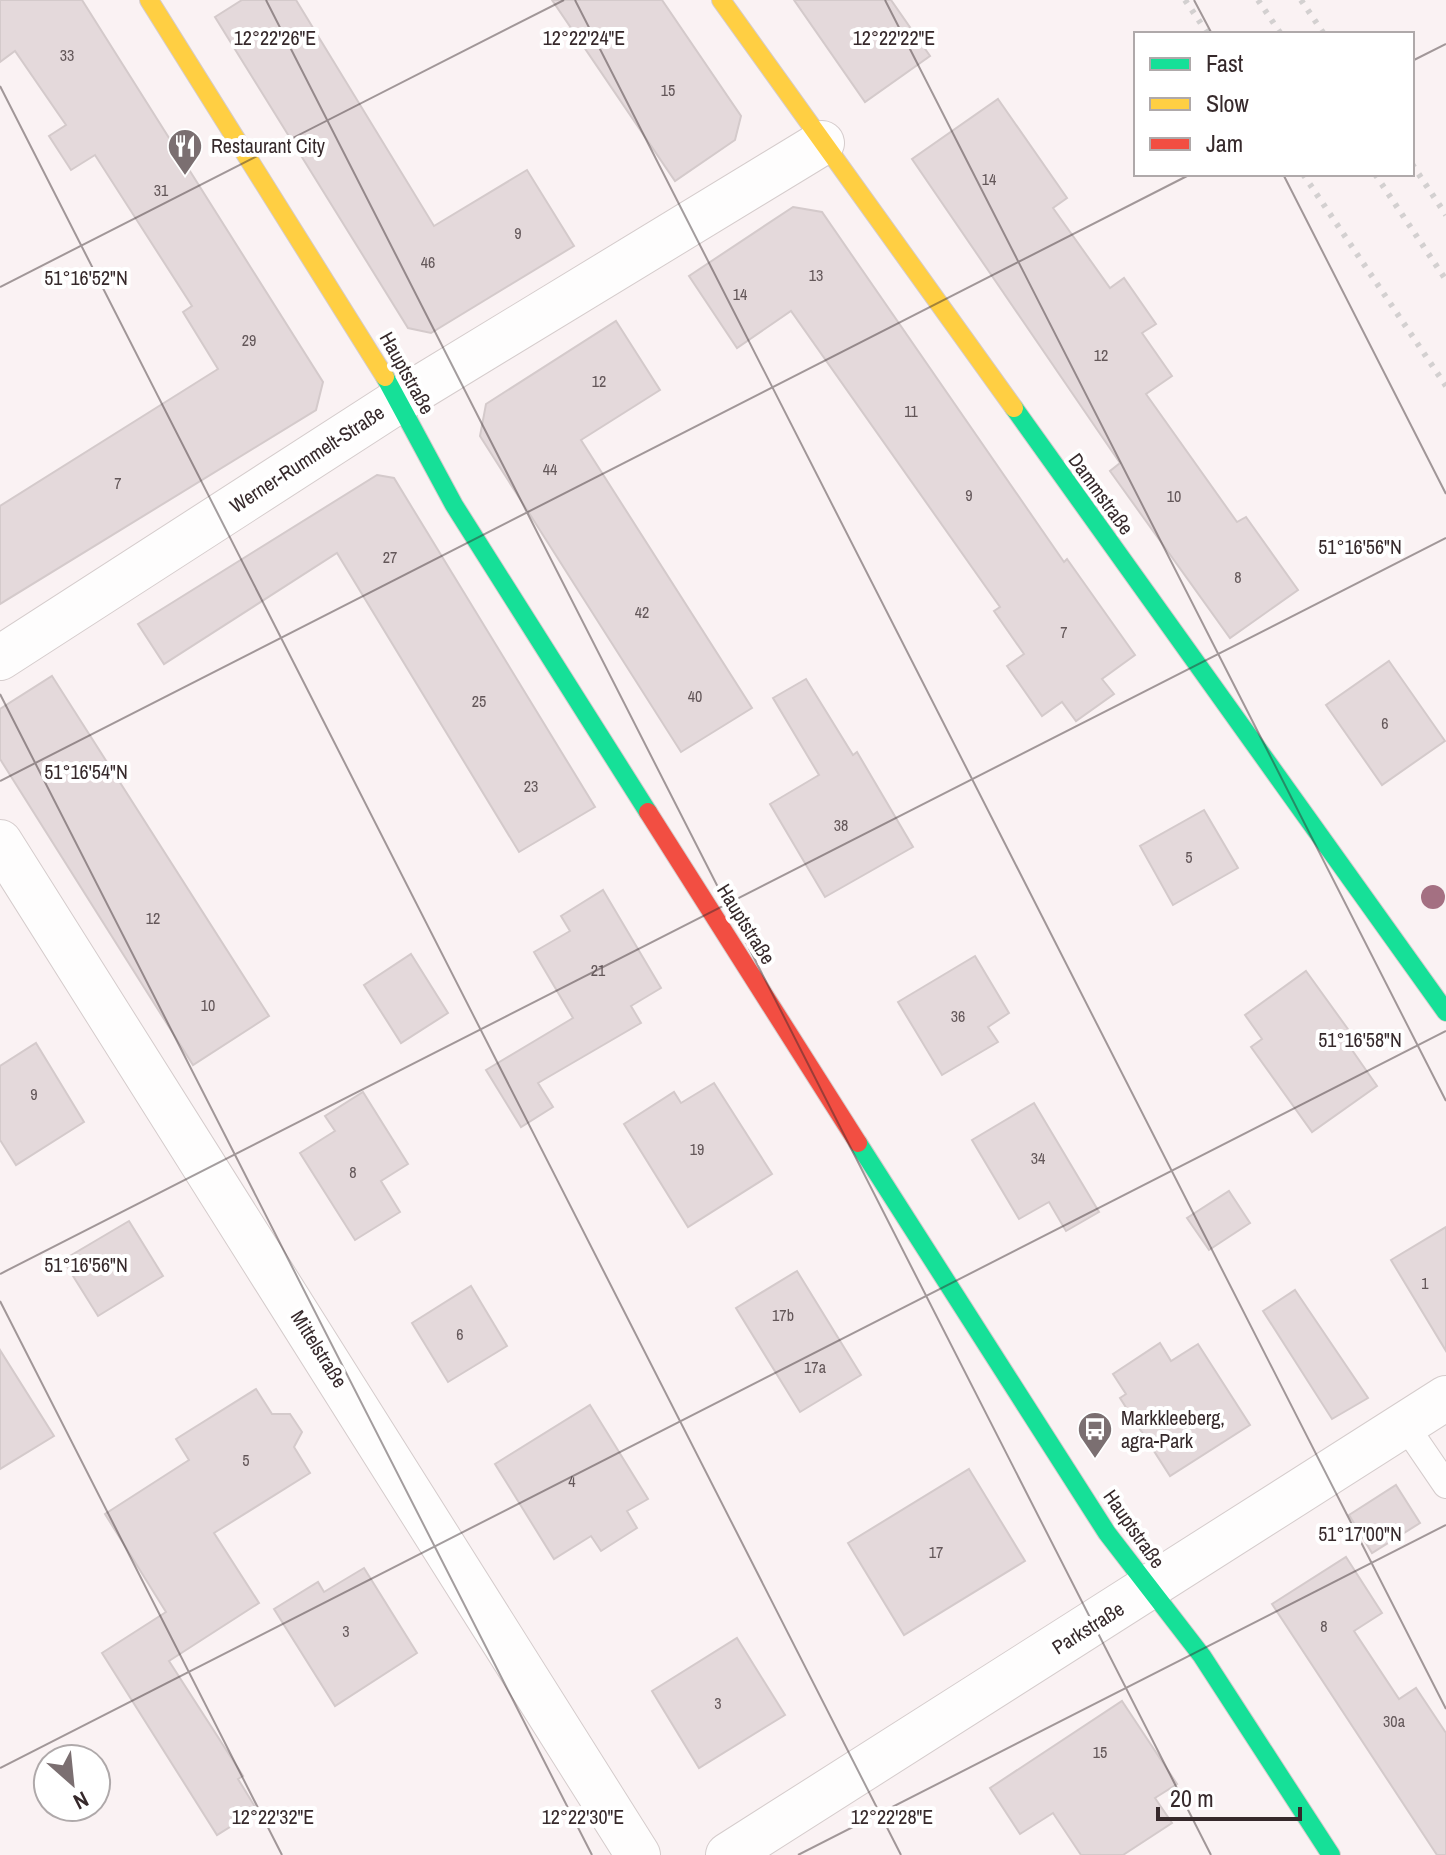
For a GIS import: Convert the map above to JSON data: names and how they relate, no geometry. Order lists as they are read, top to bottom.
{
  "streets": {
    "main road": ["Hauptstraße", "Dammstraße"],
    "street": ["Werner-Rummelt-Straße", "Mittelstraße", "Parkstraße"]
  },
  "crossings": [
    ["Hauptstraße", "Werner-Rummelt-Straße"],
    ["Hauptstraße", "Parkstraße"],
    ["Werner-Rummelt-Straße", "Dammstraße"]
  ],
  "places": {
    "restaurant": ["Restaurant City"],
    "bus stop": ["Markkleeberg, agra-Park"]
  },
  "house_numbers": [
    "33",
    "15",
    "14",
    "31",
    "9",
    "46",
    "13",
    "14",
    "29",
    "12",
    "12",
    "11",
    "44",
    "7",
    "9",
    "10",
    "27",
    "8",
    "42",
    "7",
    "40",
    "25",
    "6",
    "23",
    "38",
    "5",
    "12",
    "21",
    "10",
    "36",
    "9",
    "19",
    "34",
    "8",
    "1",
    "17b",
    "6",
    "17a",
    "5",
    "4",
    "17",
    "8",
    "3",
    "3",
    "30a",
    "15"
  ],
  "legend": ["Fast", "Slow", "Jam"],
  "scale_bar": "20 m",
  "north": "bottom right",
  "coordinates": [
    "12°22'26\"E",
    "12°22'24\"E",
    "12°22'22\"E",
    "51°16'52\"N",
    "51°16'56\"N",
    "51°16'54\"N",
    "51°16'58\"N",
    "51°17'00\"N",
    "12°22'32\"E",
    "12°22'30\"E",
    "12°22'28\"E"
  ]
}
